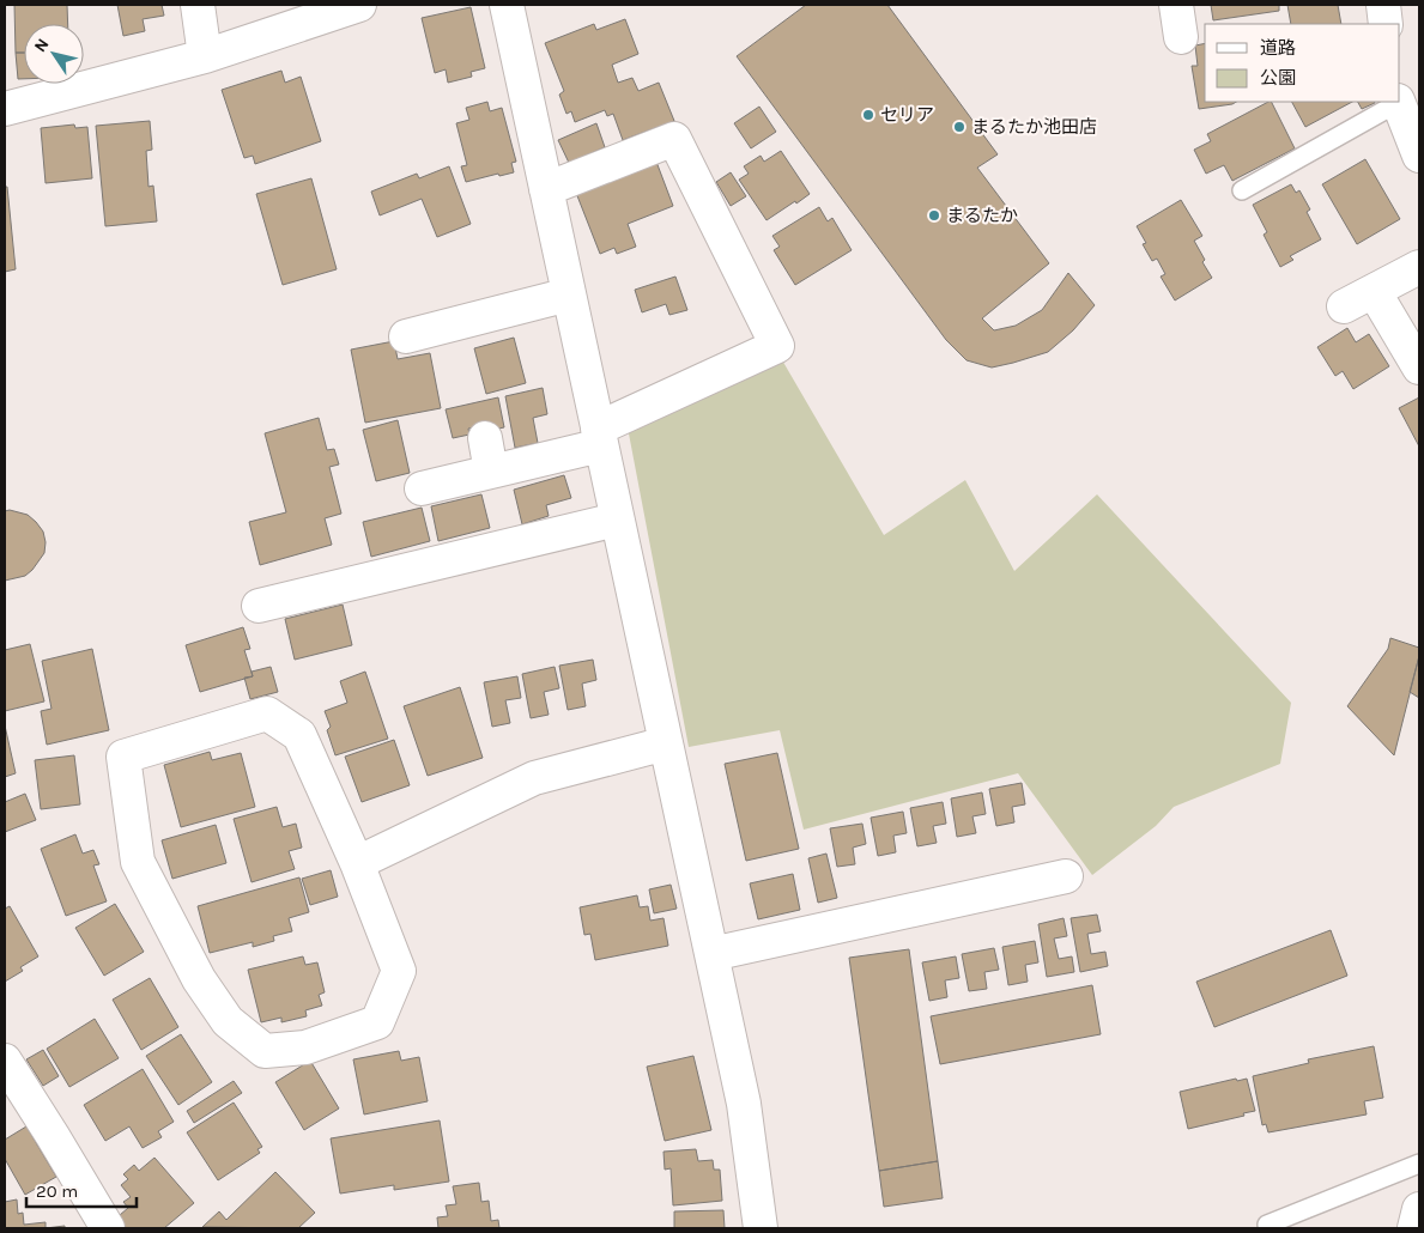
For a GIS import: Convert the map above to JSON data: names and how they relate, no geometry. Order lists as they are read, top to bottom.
{
  "places": ["セリア", "まるたか池田店", "まるたか"],
  "legend": ["道路", "公園"],
  "scale_bar": "20 m",
  "north": "top left"
}
